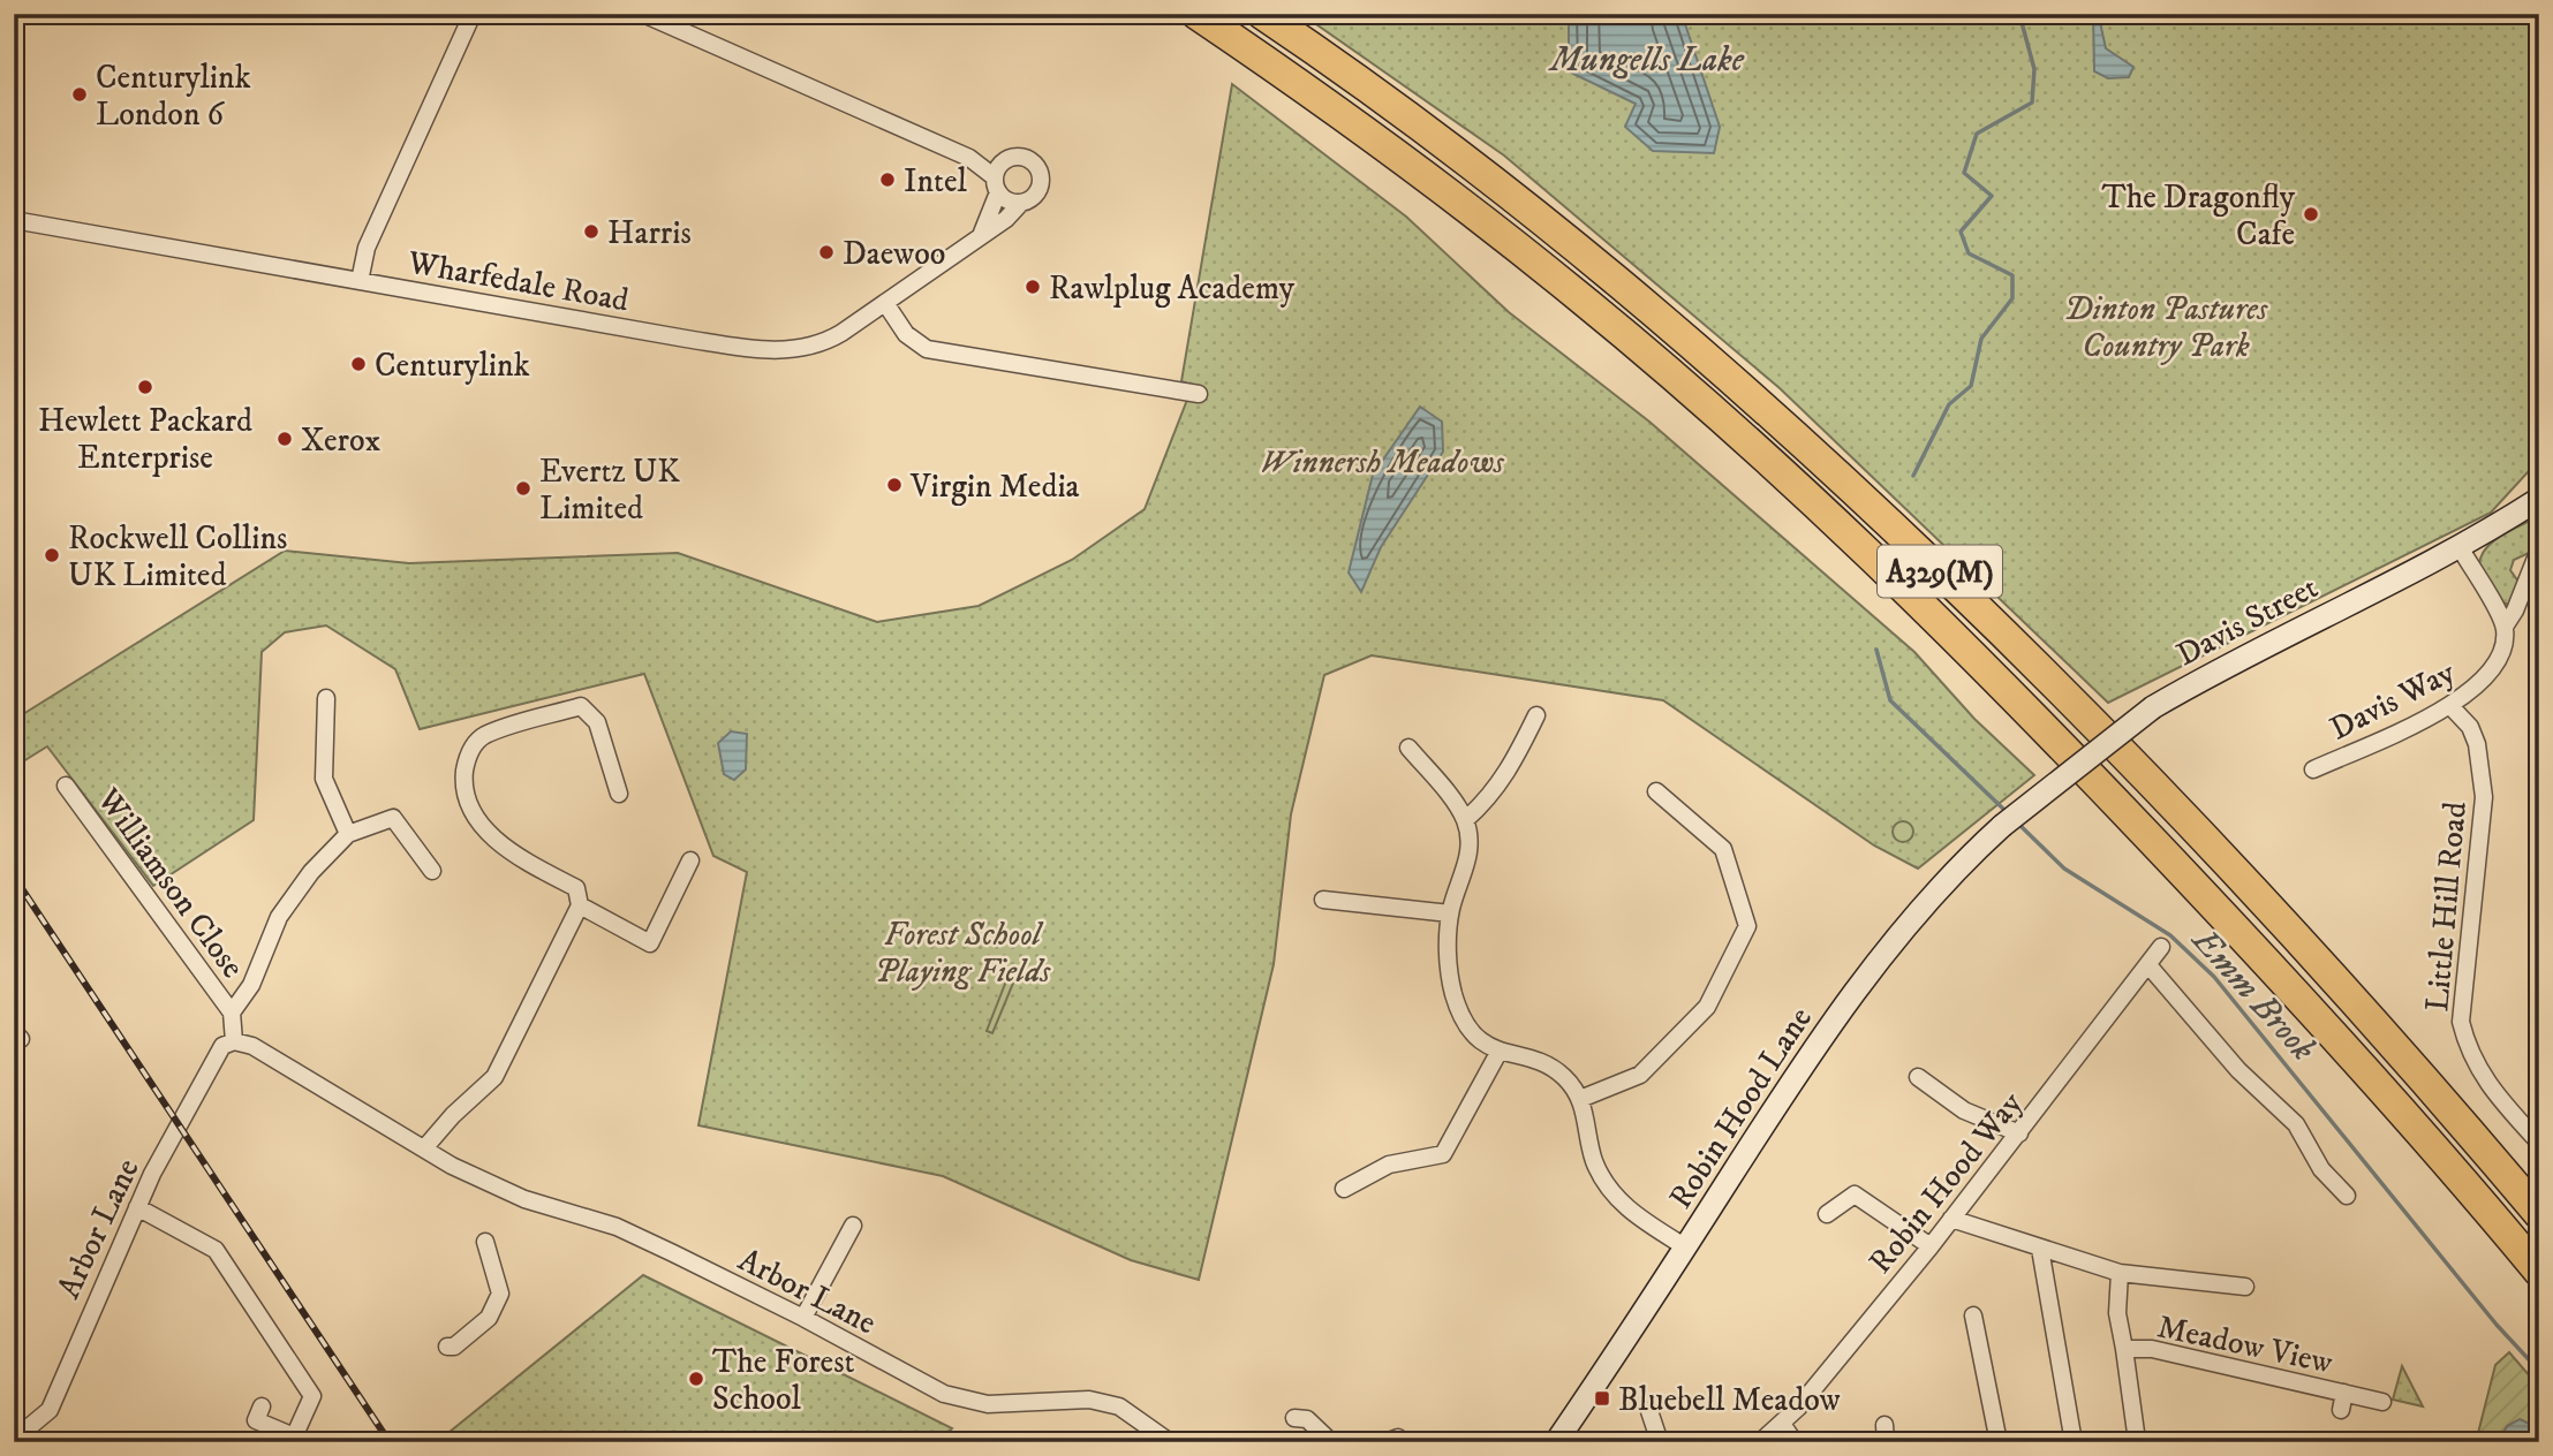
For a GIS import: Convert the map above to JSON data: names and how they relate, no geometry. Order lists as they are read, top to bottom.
{
  "streets": {
    "highway": ["A329(M)"],
    "main road": ["Davis Street", "Robin Hood Lane"],
    "street": [
      "Wharfedale Road",
      "Davis Way",
      "Williamson Close",
      "Little Hill Road",
      "Robin Hood Way",
      "Arbor Lane",
      "Meadow View"
    ]
  },
  "crossings": [
    ["Davis Street", "Robin Hood Lane"],
    ["Davis Way", "Little Hill Road"]
  ],
  "water": ["Mungells Lake", "Emm Brook"],
  "parks": ["Dinton Pastures Country Park", "Winnersh Meadows", "Forest School Playing Fields"],
  "places": {
    "other": [
      "Centurylink London 6",
      "Intel",
      "The Dragonfly Cafe",
      "Harris",
      "Daewoo",
      "Rawlplug Academy",
      "Centurylink",
      "Hewlett Packard Enterprise",
      "Xerox",
      "Virgin Media",
      "Evertz UK Limited",
      "Rockwell Collins UK Limited",
      "The Forest School"
    ],
    "transit": ["Bluebell Meadow"]
  }
}
